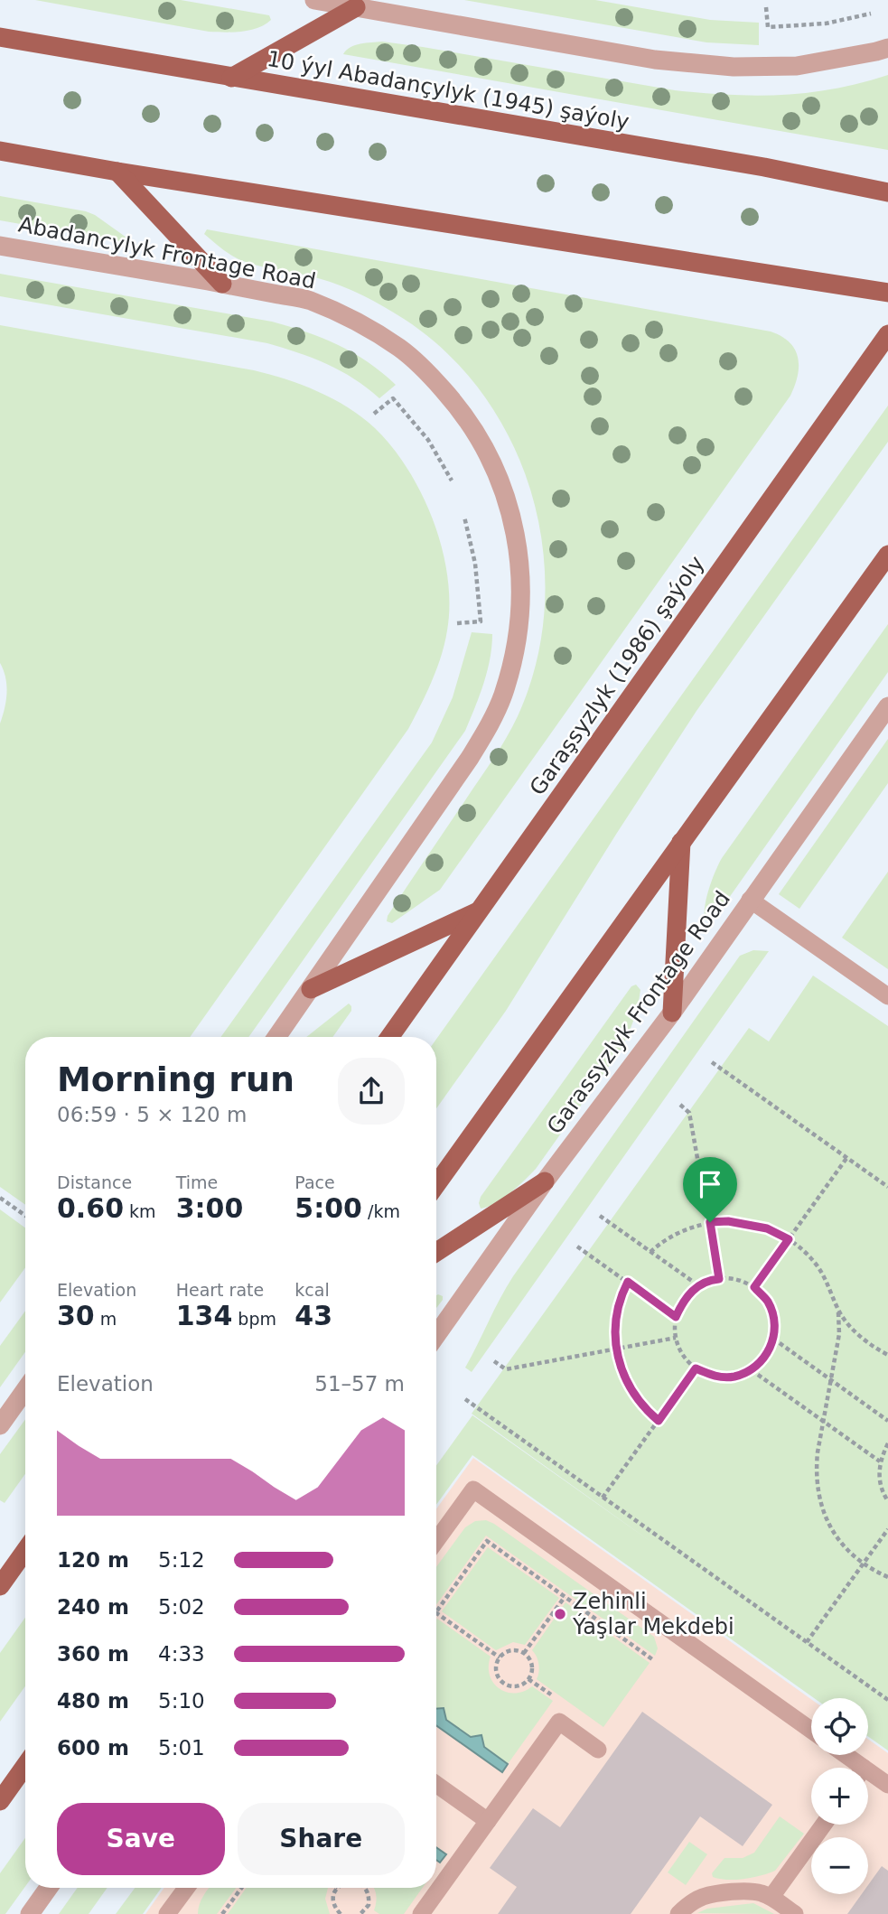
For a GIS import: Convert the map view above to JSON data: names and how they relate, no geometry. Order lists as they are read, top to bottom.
{
  "streets": {
    "main road": ["10 ýyl Abadançylyk (1945) şaýoly", "Garaşsyzlyk (1986) şaýoly"],
    "street": ["Abadancylyk Frontage Road", "Garassyzlyk Frontage Road"]
  },
  "places": ["Zehinli Ýaşlar Mekdebi"],
  "page": {
    "heading": ["Morning run", "06:59 · 5 × 120 m"],
    "stats": [
      ["Distance", "0.60 km"],
      ["Time", "3:00"],
      ["Pace", "5:00 /km"],
      ["Elevation", "30 m"],
      ["Heart rate", "134 bpm"],
      ["kcal", "43"]
    ],
    "chart": ["Elevation", "51–57 m"],
    "list": [
      {
        "name": "120 m",
        "note": "5:12"
      },
      {
        "name": "240 m",
        "note": "5:02"
      },
      {
        "name": "360 m",
        "note": "4:33"
      },
      {
        "name": "480 m",
        "note": "5:10"
      },
      {
        "name": "600 m",
        "note": "5:01"
      }
    ],
    "map_buttons": ["+", "−"],
    "buttons": ["Save", "Share"]
  }
}
